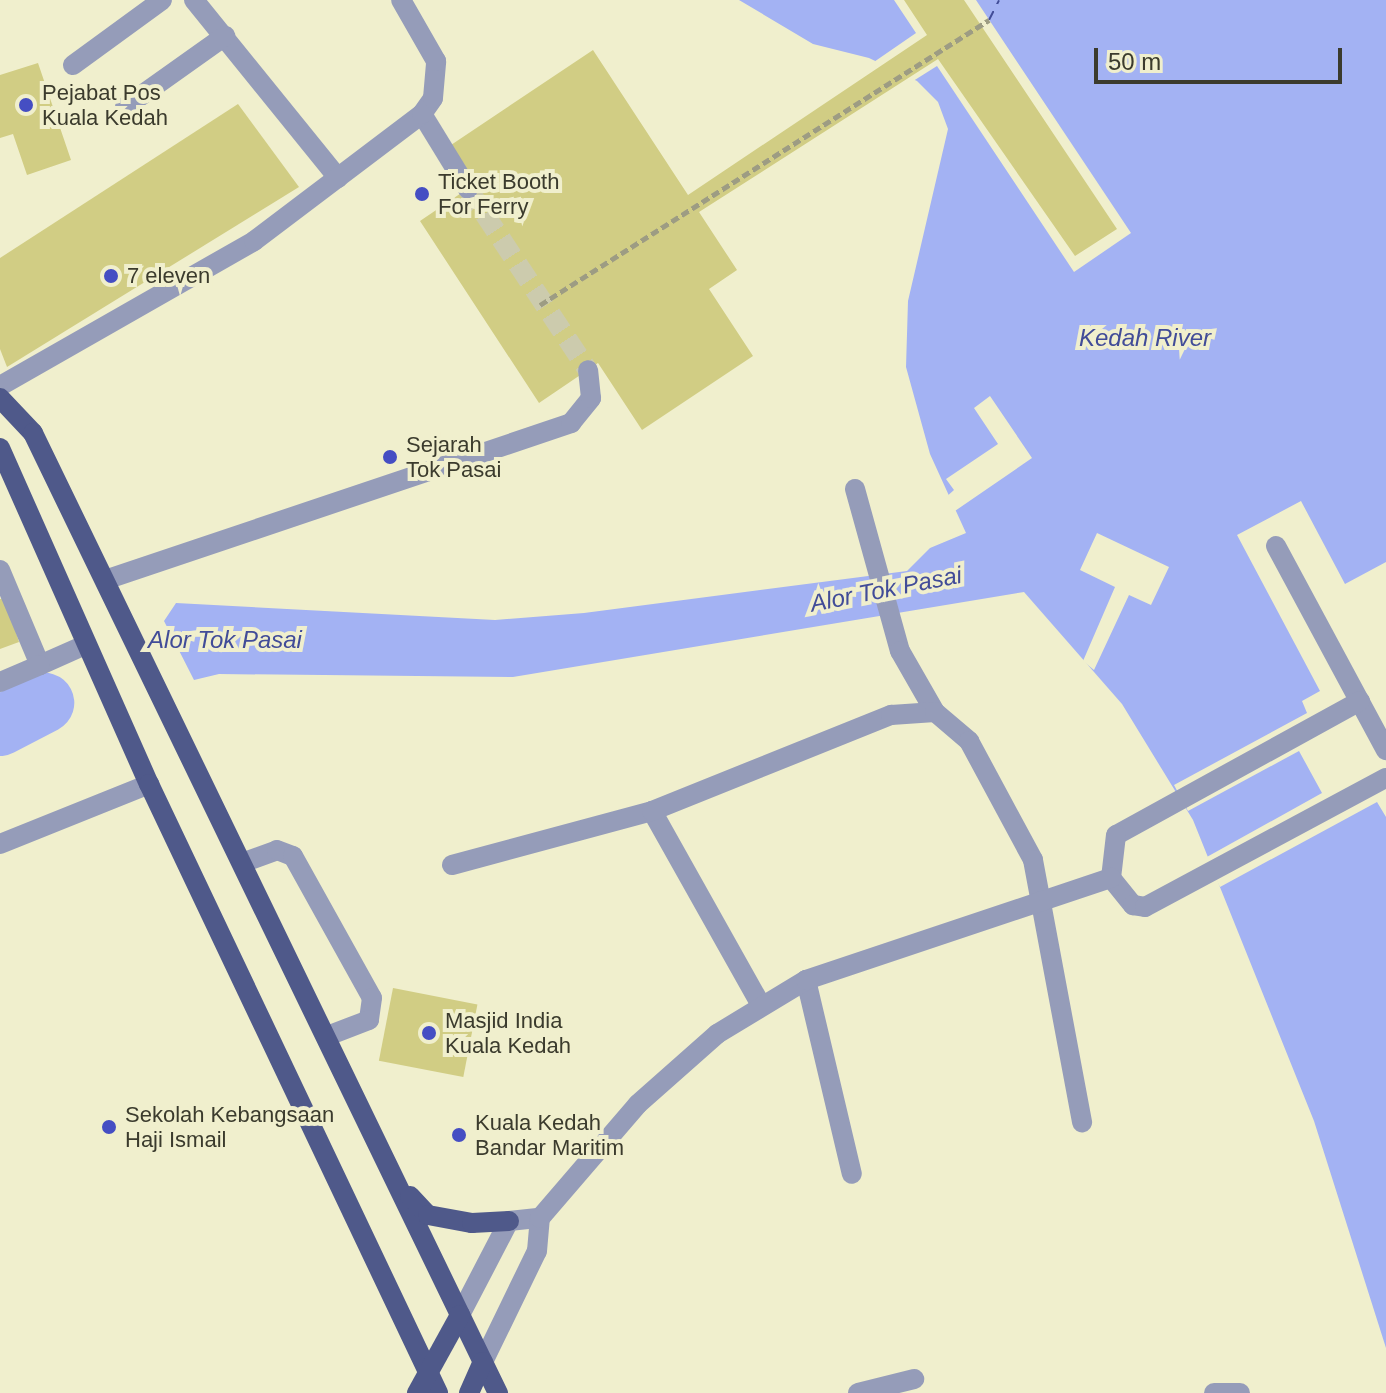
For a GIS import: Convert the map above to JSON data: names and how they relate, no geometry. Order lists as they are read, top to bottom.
{
  "water": ["Kedah River", "Alor Tok Pasai"],
  "places": [
    "Pejabat Pos Kuala Kedah",
    "Ticket Booth For Ferry",
    "7 eleven",
    "Sejarah Tok Pasai",
    "Masjid India Kuala Kedah",
    "Sekolah Kebangsaan Haji Ismail",
    "Kuala Kedah Bandar Maritim"
  ],
  "scale_bar": "50 m"
}
